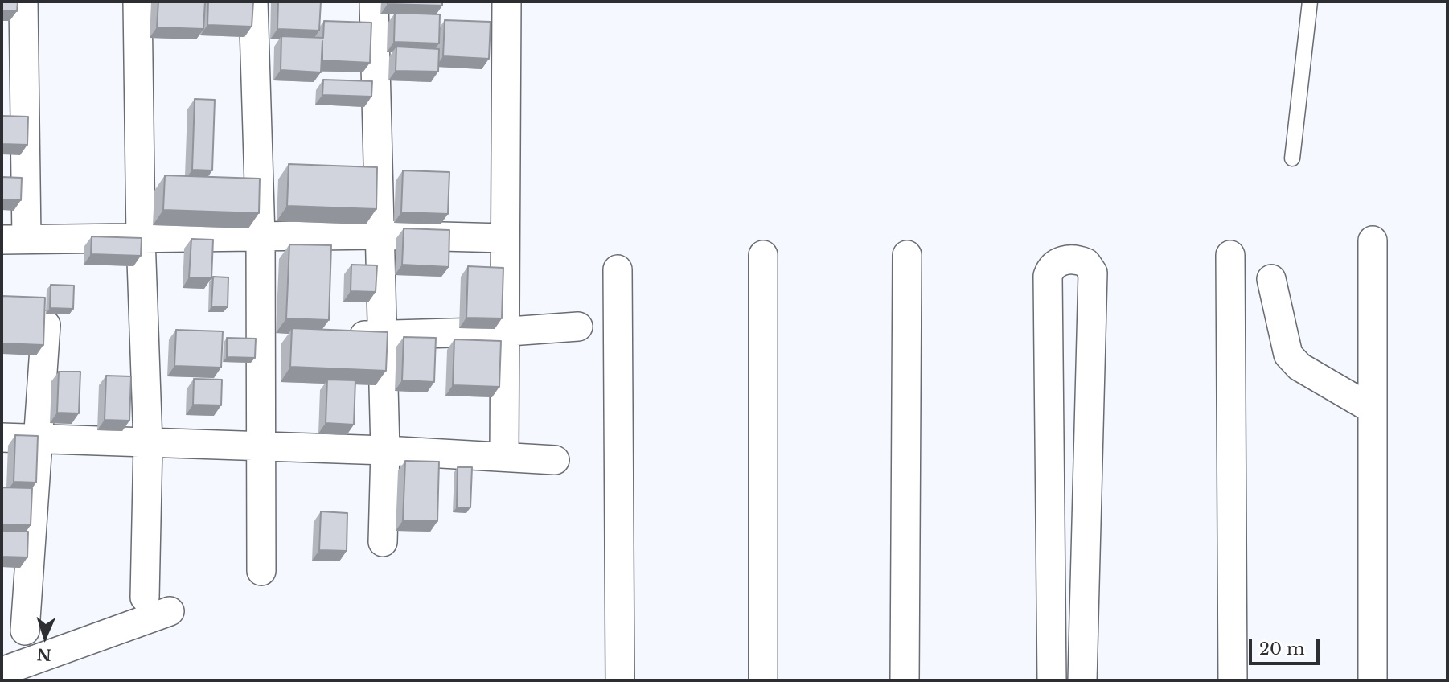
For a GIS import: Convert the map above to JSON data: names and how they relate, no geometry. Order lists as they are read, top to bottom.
{
  "scale_bar": "20 m",
  "north": "bottom"
}
